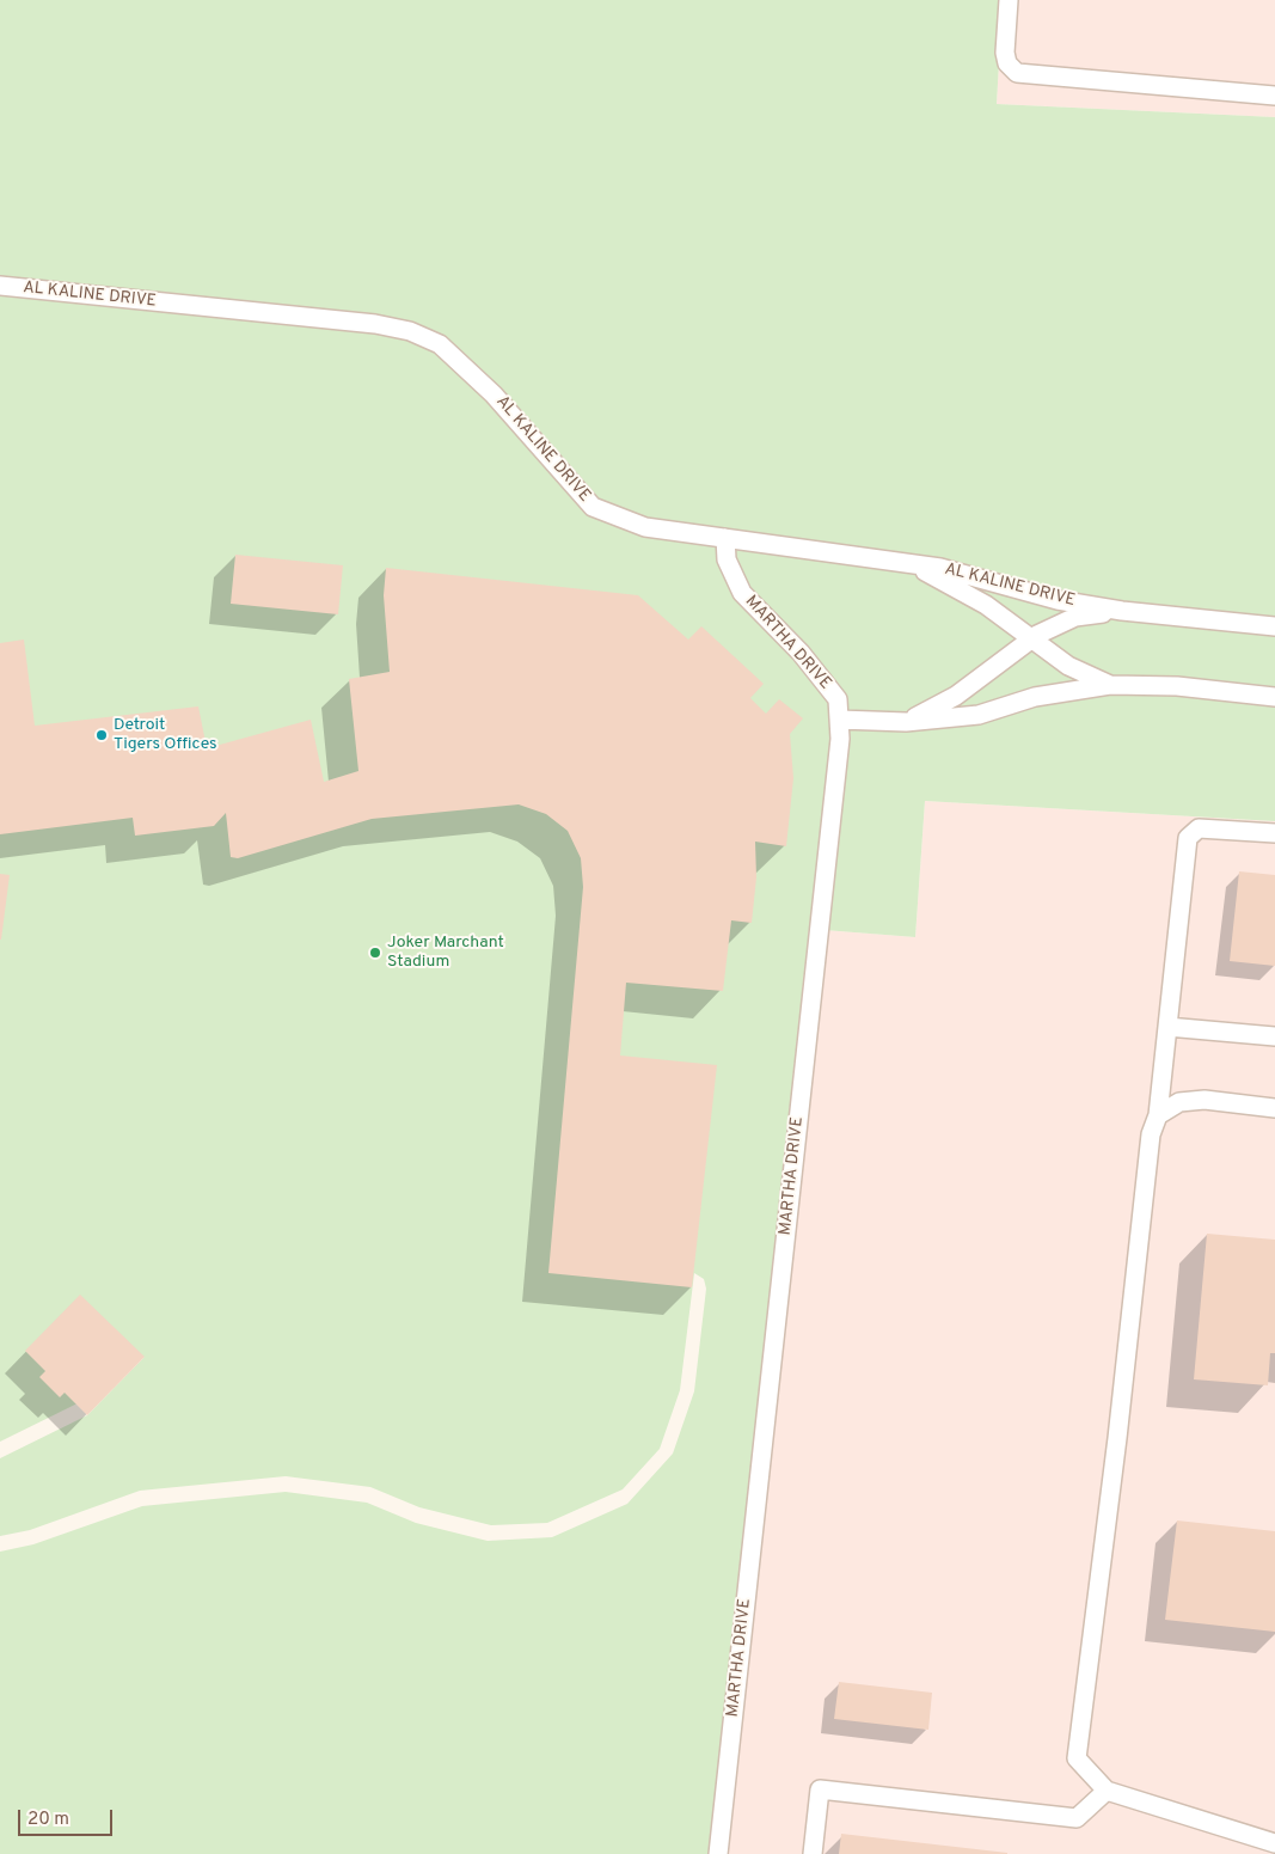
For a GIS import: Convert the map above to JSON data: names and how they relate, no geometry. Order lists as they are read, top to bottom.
{
  "streets": {
    "lane": ["AL KALINE DRIVE", "MARTHA DRIVE"]
  },
  "crossings": [
    ["AL KALINE DRIVE", "MARTHA DRIVE"]
  ],
  "places": ["Detroit Tigers Offices", "Joker Marchant Stadium"],
  "scale_bar": "20 m"
}
